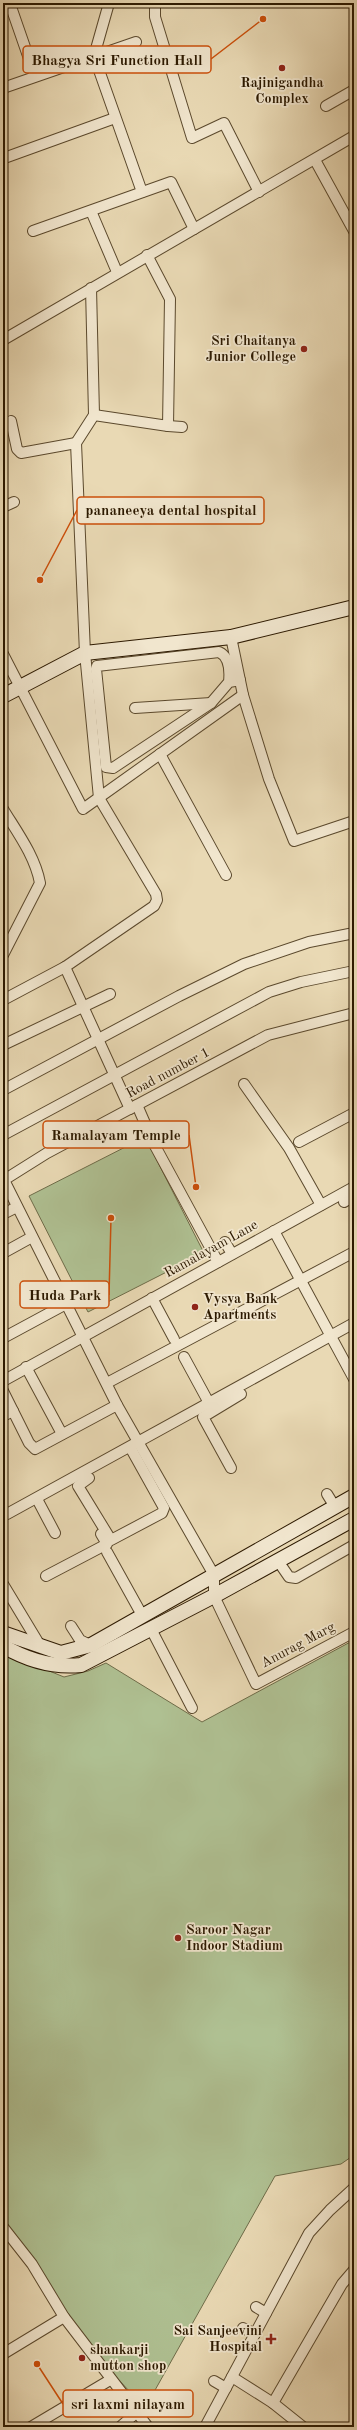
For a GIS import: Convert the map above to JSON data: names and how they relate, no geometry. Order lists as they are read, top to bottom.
{
  "streets": {
    "street": ["Road number 1", "Ramalayam Lane", "Anurag Marg"]
  },
  "places": {
    "other": [
      "Bhagya Sri Function Hall",
      "Rajinigandha Complex",
      "Sri Chaitanya Junior College",
      "pananeeya dental hospital",
      "Ramalayam Temple",
      "Huda Park",
      "Vysya Bank Apartments",
      "Saroor Nagar Indoor Stadium",
      "shankarji mutton shop",
      "sri laxmi nilayam"
    ],
    "health": ["Sai Sanjeevini Hospital"]
  }
}
